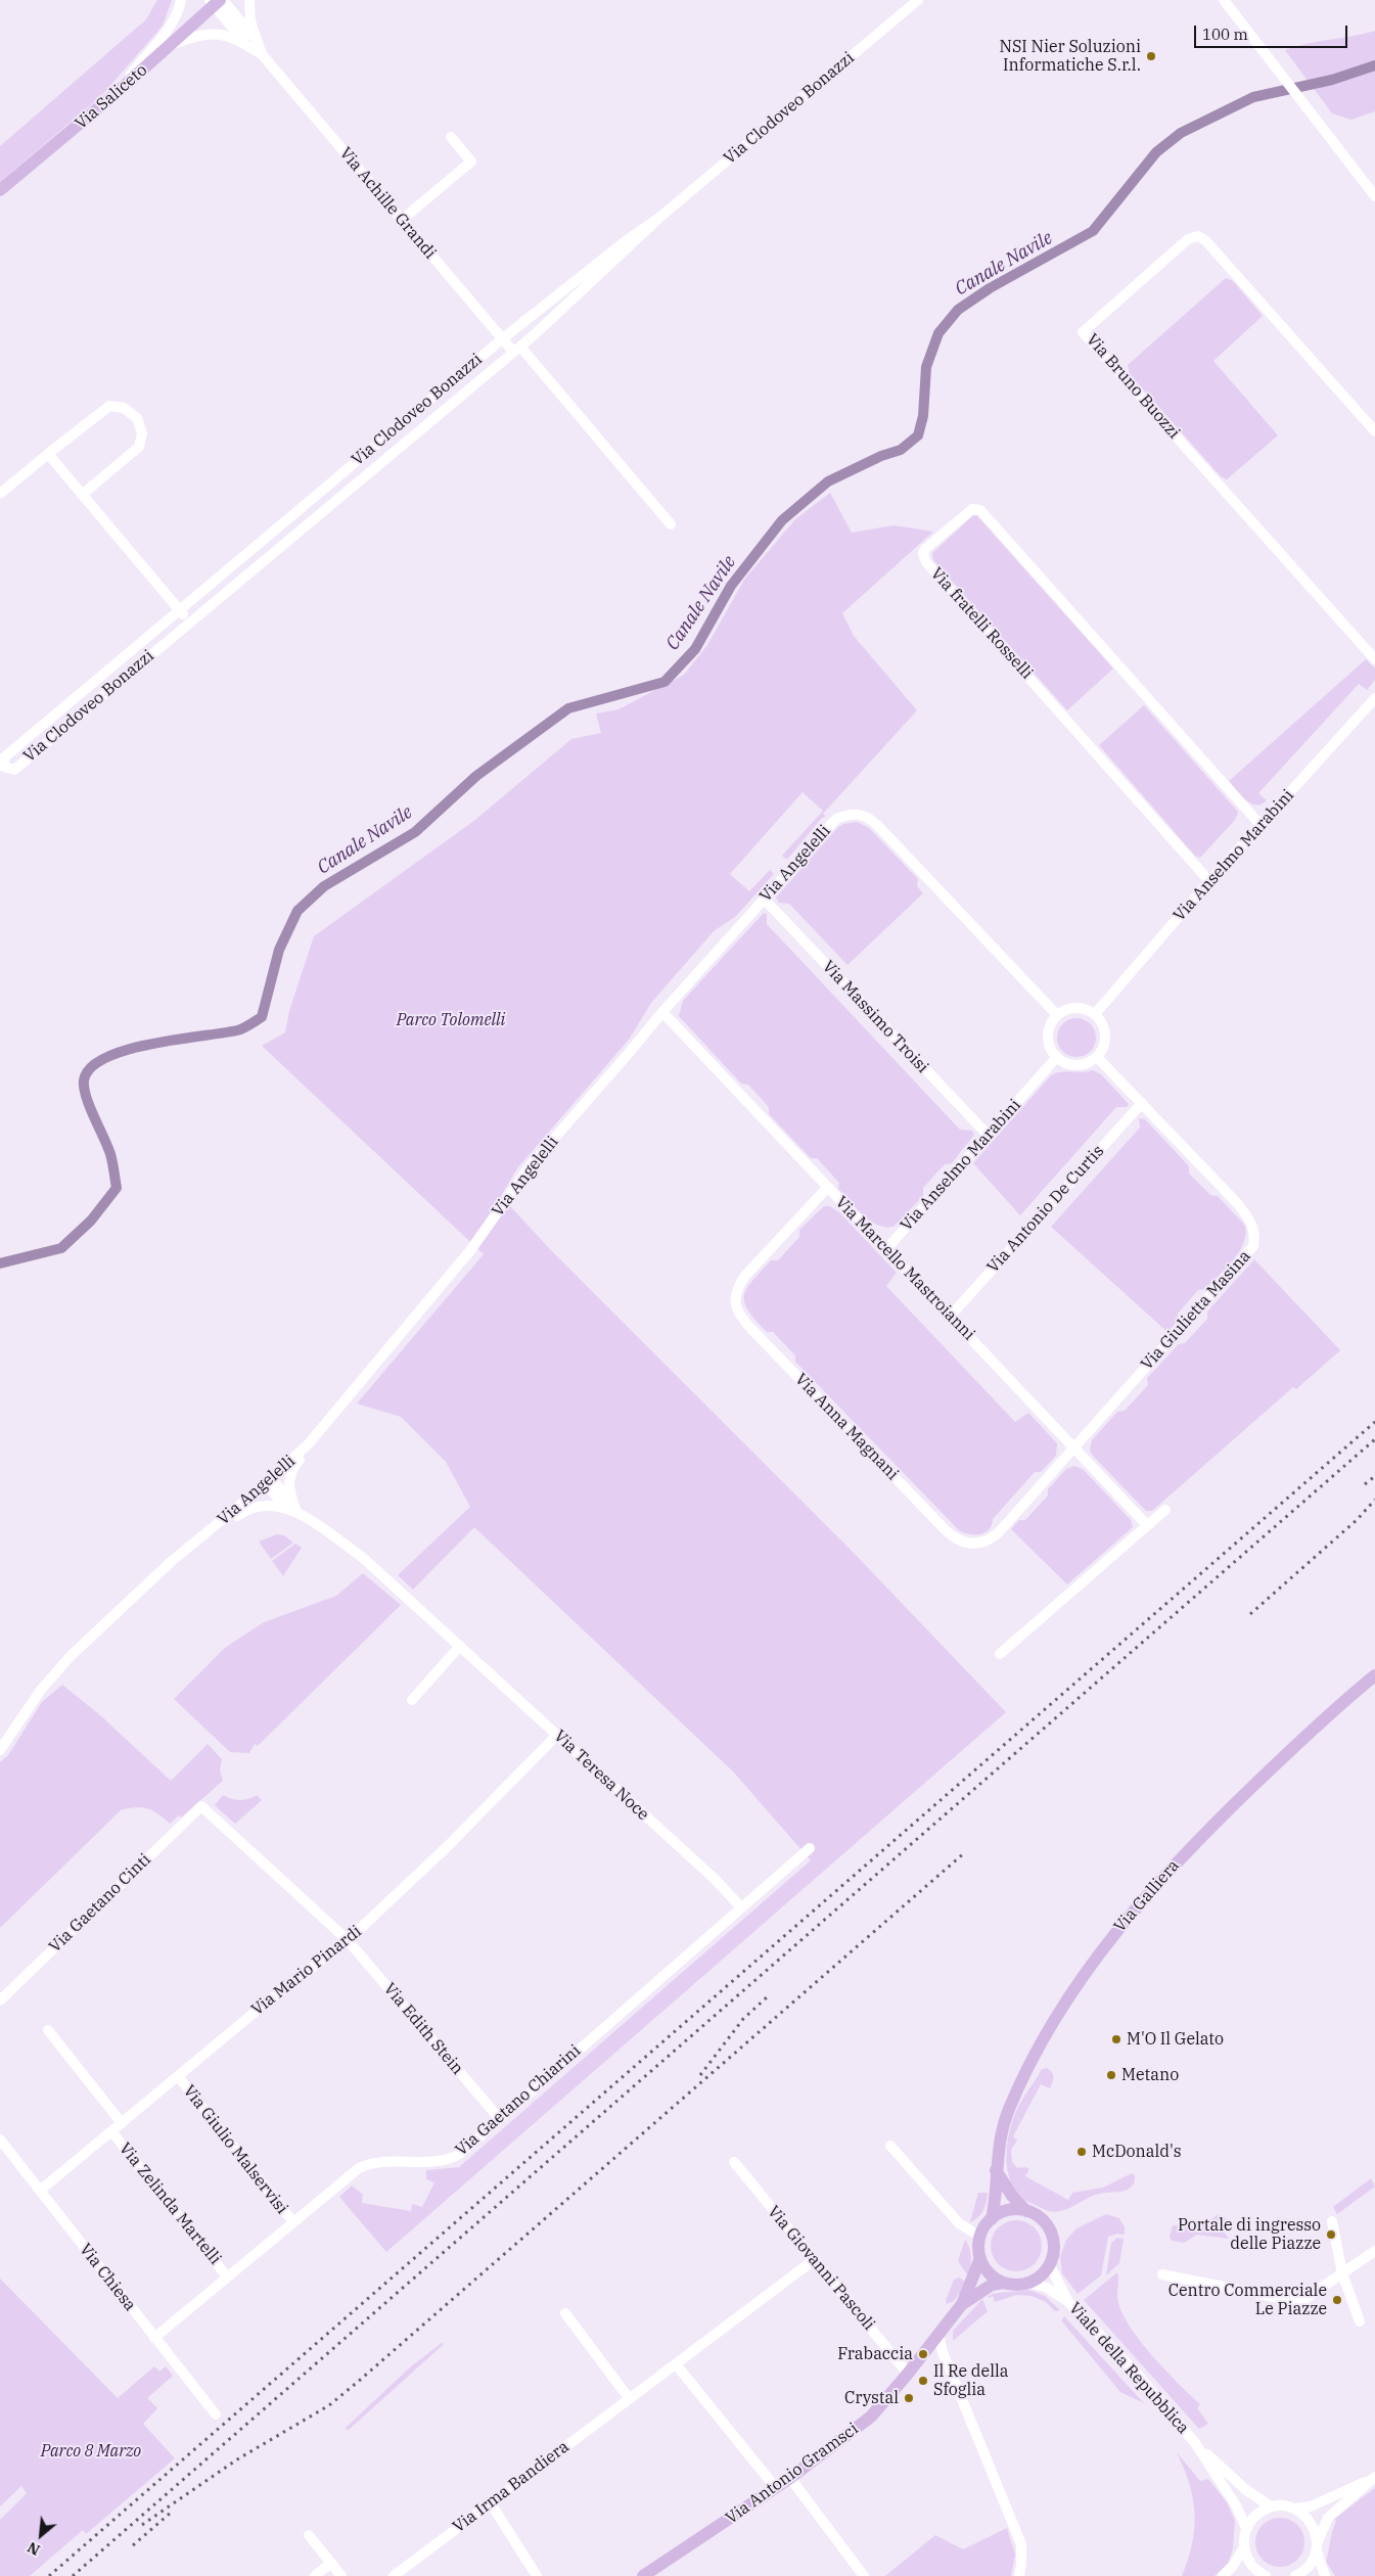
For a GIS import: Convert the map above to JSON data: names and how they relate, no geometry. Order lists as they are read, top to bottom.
{
  "streets": {
    "main road": ["Via Saliceto", "Via Galliera", "Via Antonio Gramsci"],
    "street": [
      "Via Clodoveo Bonazzi",
      "Via Achille Grandi",
      "Via Bruno Buozzi",
      "Via fratelli Rosselli",
      "Via Anselmo Marabini",
      "Via Angelelli",
      "Via Massimo Troisi",
      "Via Antonio De Curtis",
      "Via Marcello Mastroianni",
      "Via Giulietta Masina",
      "Via Anna Magnani",
      "Via Teresa Noce",
      "Via Gaetano Cinti",
      "Via Mario Pinardi",
      "Via Edith Stein",
      "Via Gaetano Chiarini",
      "Via Giulio Malservisi",
      "Via Zelinda Martelli",
      "Via Giovanni Pascoli",
      "Via Chiesa",
      "Viale della Repubblica",
      "Via Irma Bandiera"
    ]
  },
  "crossings": [
    ["Via Saliceto", "Via Achille Grandi"],
    ["Via Clodoveo Bonazzi", "Via Achille Grandi"],
    ["Via fratelli Rosselli", "Via Anselmo Marabini"],
    ["Via Anselmo Marabini", "Via Angelelli"],
    ["Via Anselmo Marabini", "Via Massimo Troisi"],
    ["Via Anselmo Marabini", "Via Marcello Mastroianni"],
    ["Via Anselmo Marabini", "Via Giulietta Masina"],
    ["Via Angelelli", "Via Massimo Troisi"],
    ["Via Angelelli", "Via Marcello Mastroianni"],
    ["Via Angelelli", "Via Giulietta Masina"],
    ["Via Angelelli", "Via Teresa Noce"],
    ["Via Antonio De Curtis", "Via Marcello Mastroianni"],
    ["Via Antonio De Curtis", "Via Giulietta Masina"],
    ["Via Marcello Mastroianni", "Via Giulietta Masina"],
    ["Via Marcello Mastroianni", "Via Anna Magnani"],
    ["Via Giulietta Masina", "Via Anna Magnani"],
    ["Via Teresa Noce", "Via Mario Pinardi"],
    ["Via Teresa Noce", "Via Gaetano Chiarini"],
    ["Via Galliera", "Viale della Repubblica"],
    ["Via Galliera", "Via Antonio Gramsci"],
    ["Via Gaetano Cinti", "Via Mario Pinardi"],
    ["Via Gaetano Cinti", "Via Edith Stein"],
    ["Via Mario Pinardi", "Via Edith Stein"],
    ["Via Mario Pinardi", "Via Giulio Malservisi"],
    ["Via Mario Pinardi", "Via Zelinda Martelli"],
    ["Via Mario Pinardi", "Via Chiesa"],
    ["Via Edith Stein", "Via Gaetano Chiarini"],
    ["Via Gaetano Chiarini", "Via Giulio Malservisi"],
    ["Via Gaetano Chiarini", "Via Zelinda Martelli"],
    ["Via Gaetano Chiarini", "Via Chiesa"],
    ["Via Giovanni Pascoli", "Via Antonio Gramsci"],
    ["Via Giovanni Pascoli", "Via Irma Bandiera"],
    ["Viale della Repubblica", "Via Antonio Gramsci"]
  ],
  "water": ["Canale Navile"],
  "parks": ["Parco Tolomelli", "Parco 8 Marzo"],
  "places": [
    "NSI Nier Soluzioni Informatiche S.r.l.",
    "M'O Il Gelato",
    "Metano",
    "McDonald's",
    "Portale di ingresso delle Piazze",
    "Centro Commerciale Le Piazze",
    "Frabaccia",
    "Il Re della Sfoglia",
    "Crystal"
  ],
  "scale_bar": "100 m",
  "north": "bottom left"
}
